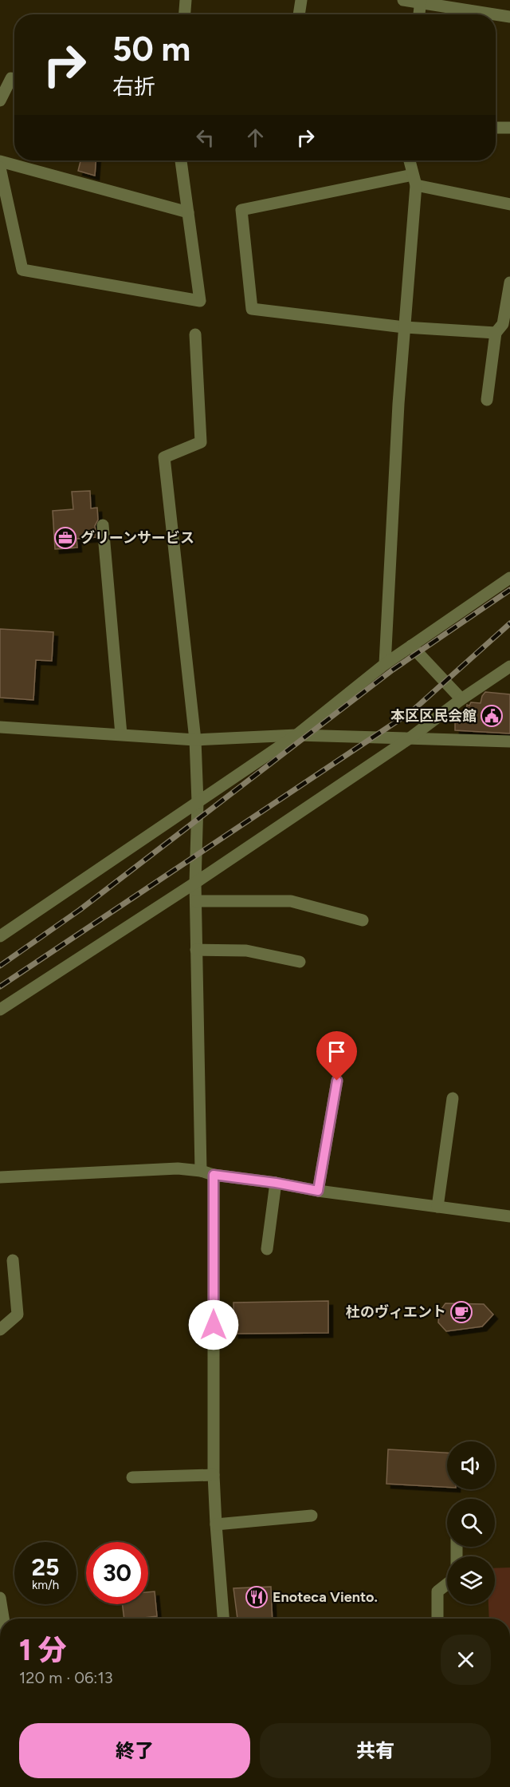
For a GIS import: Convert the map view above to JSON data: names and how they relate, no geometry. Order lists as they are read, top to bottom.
{
  "places": {
    "office": ["グリーンサービス"],
    "public building": ["本区区民会館"],
    "cafe": ["杜のヴィエント"],
    "restaurant": ["Enoteca Viento."]
  },
  "page": {
    "turn": ["50 m", "右折"],
    "speed": "25 km/h",
    "limit": "30",
    "heading": ["1 分", "120 m · 06:13"],
    "buttons": ["終了", "共有"]
  }
}
